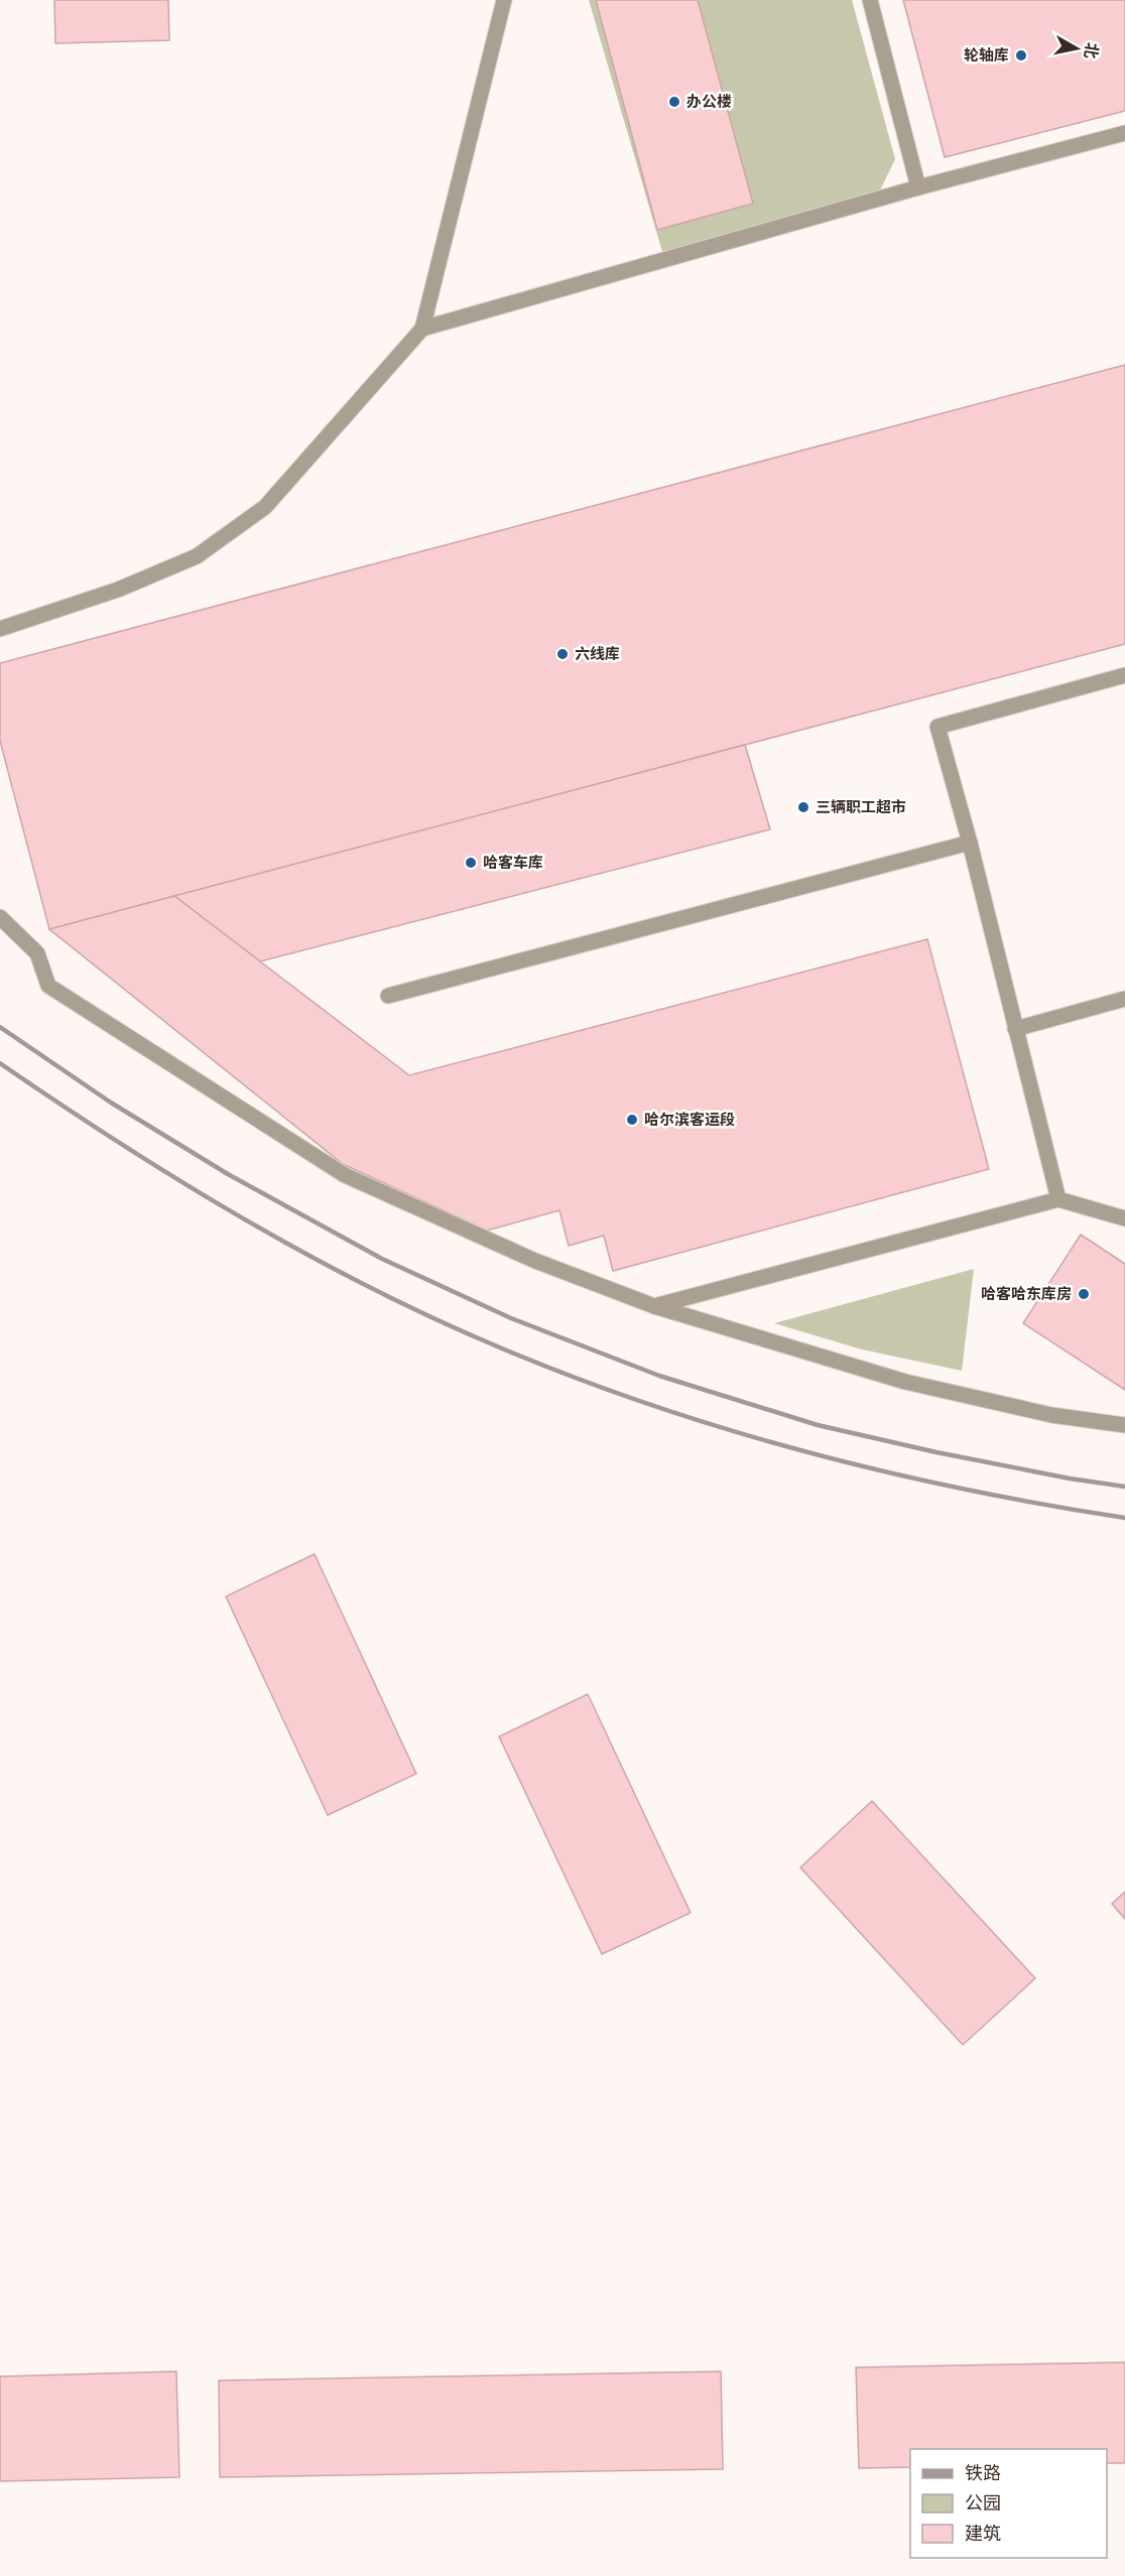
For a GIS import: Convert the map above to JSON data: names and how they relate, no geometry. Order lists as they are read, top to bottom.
{
  "places": [
    "轮轴库",
    "办公楼",
    "六线库",
    "三辆职工超市",
    "哈客车库",
    "哈尔滨客运段",
    "哈客哈东库房"
  ],
  "legend": ["铁路", "公园", "建筑"],
  "north": "right"
}
